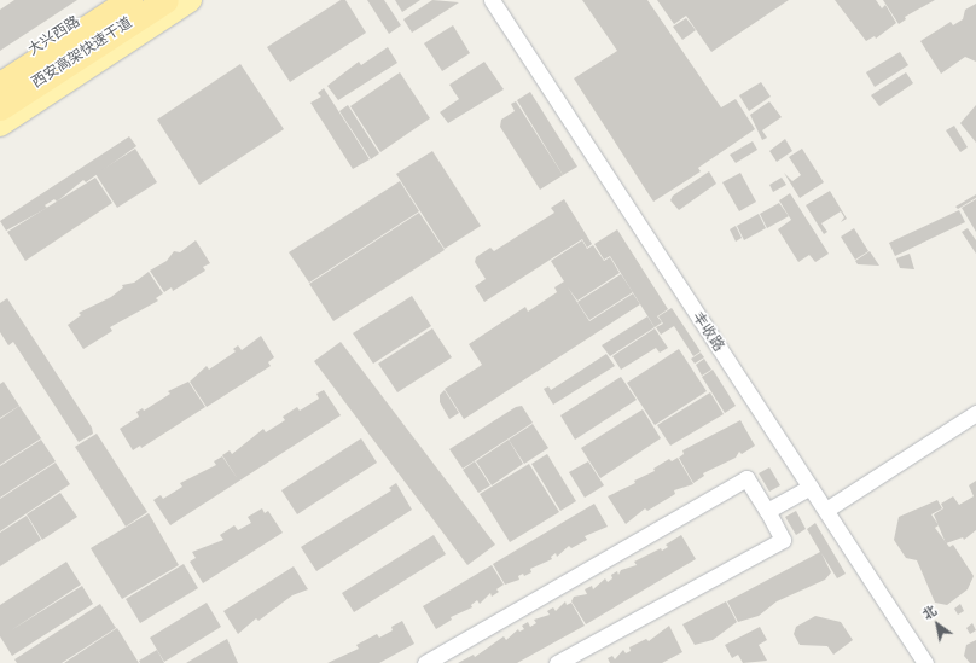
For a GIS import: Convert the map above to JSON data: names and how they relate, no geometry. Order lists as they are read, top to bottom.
{
  "streets": {
    "highway": ["西安高架快速干道"],
    "main road": ["大兴西路"],
    "street": ["丰收路"]
  },
  "north": "top left"
}
